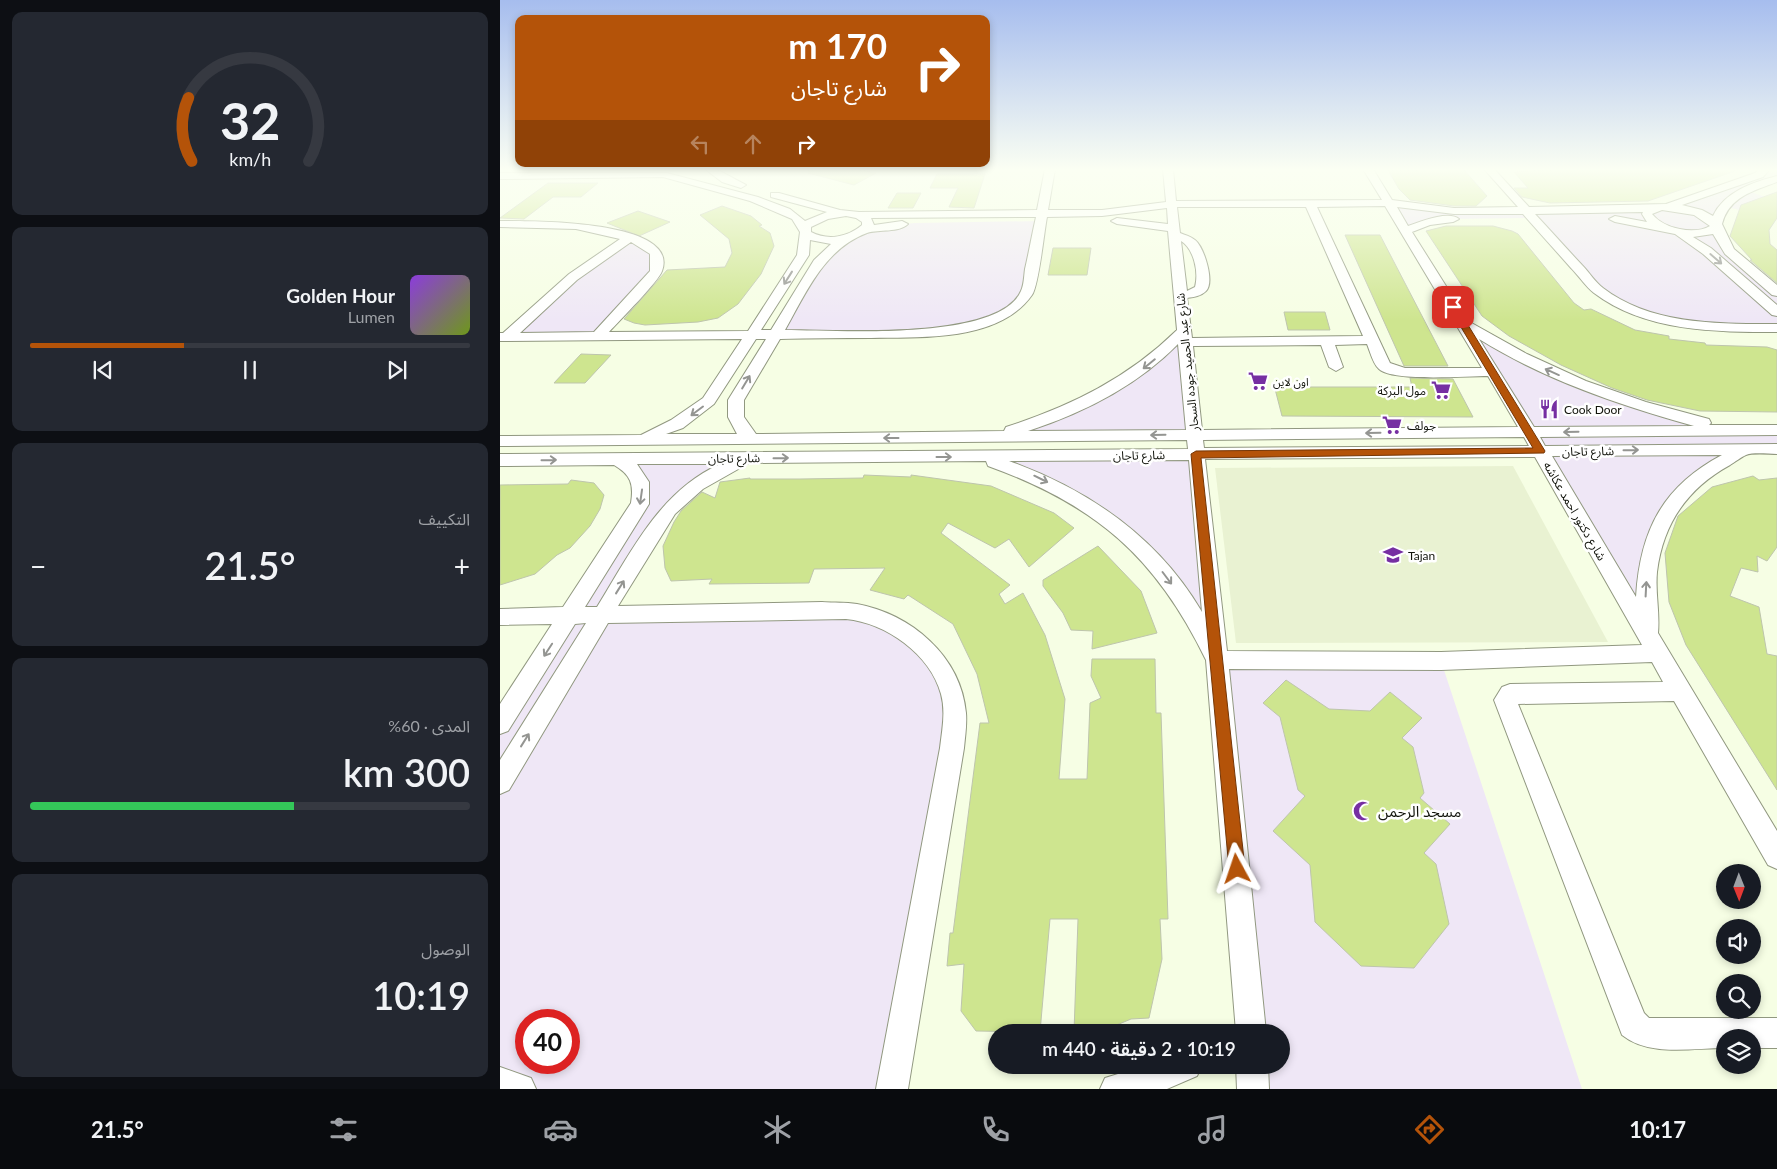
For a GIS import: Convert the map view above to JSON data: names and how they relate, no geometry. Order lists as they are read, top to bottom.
{
  "streets": {
    "street": ["شارع عبد الحميد جوده السحار", "شارع تاجان", "شارع دكتور احمد عكاشه"]
  },
  "crossings": [
    ["شارع عبد الحميد جوده السحار", "شارع تاجان"],
    ["شارع تاجان", "شارع دكتور احمد عكاشه"]
  ],
  "places": {
    "supermarket": ["اون لاين", "مول البركة", "جولف"],
    "restaurant": ["Cook Door"],
    "school or university": ["Tajan"],
    "mosque": ["مسجد الرحمن"]
  },
  "north": "bottom",
  "page": {
    "turn": ["170 m", "شارع تاجان"],
    "song": ["Golden Hour", "Lumen"],
    "tile": [
      "التكييف",
      ["المدى · 60%", "300 km"],
      ["الوصول", "10:19"]
    ],
    "heat": ["−", "21.5°", "+"],
    "limit": "40",
    "trip": "10:19 · 2 دقيقة · 440 m",
    "tabs": ["10:17", "21.5°"],
    "gauge": ["32", "km/h"]
  }
}
